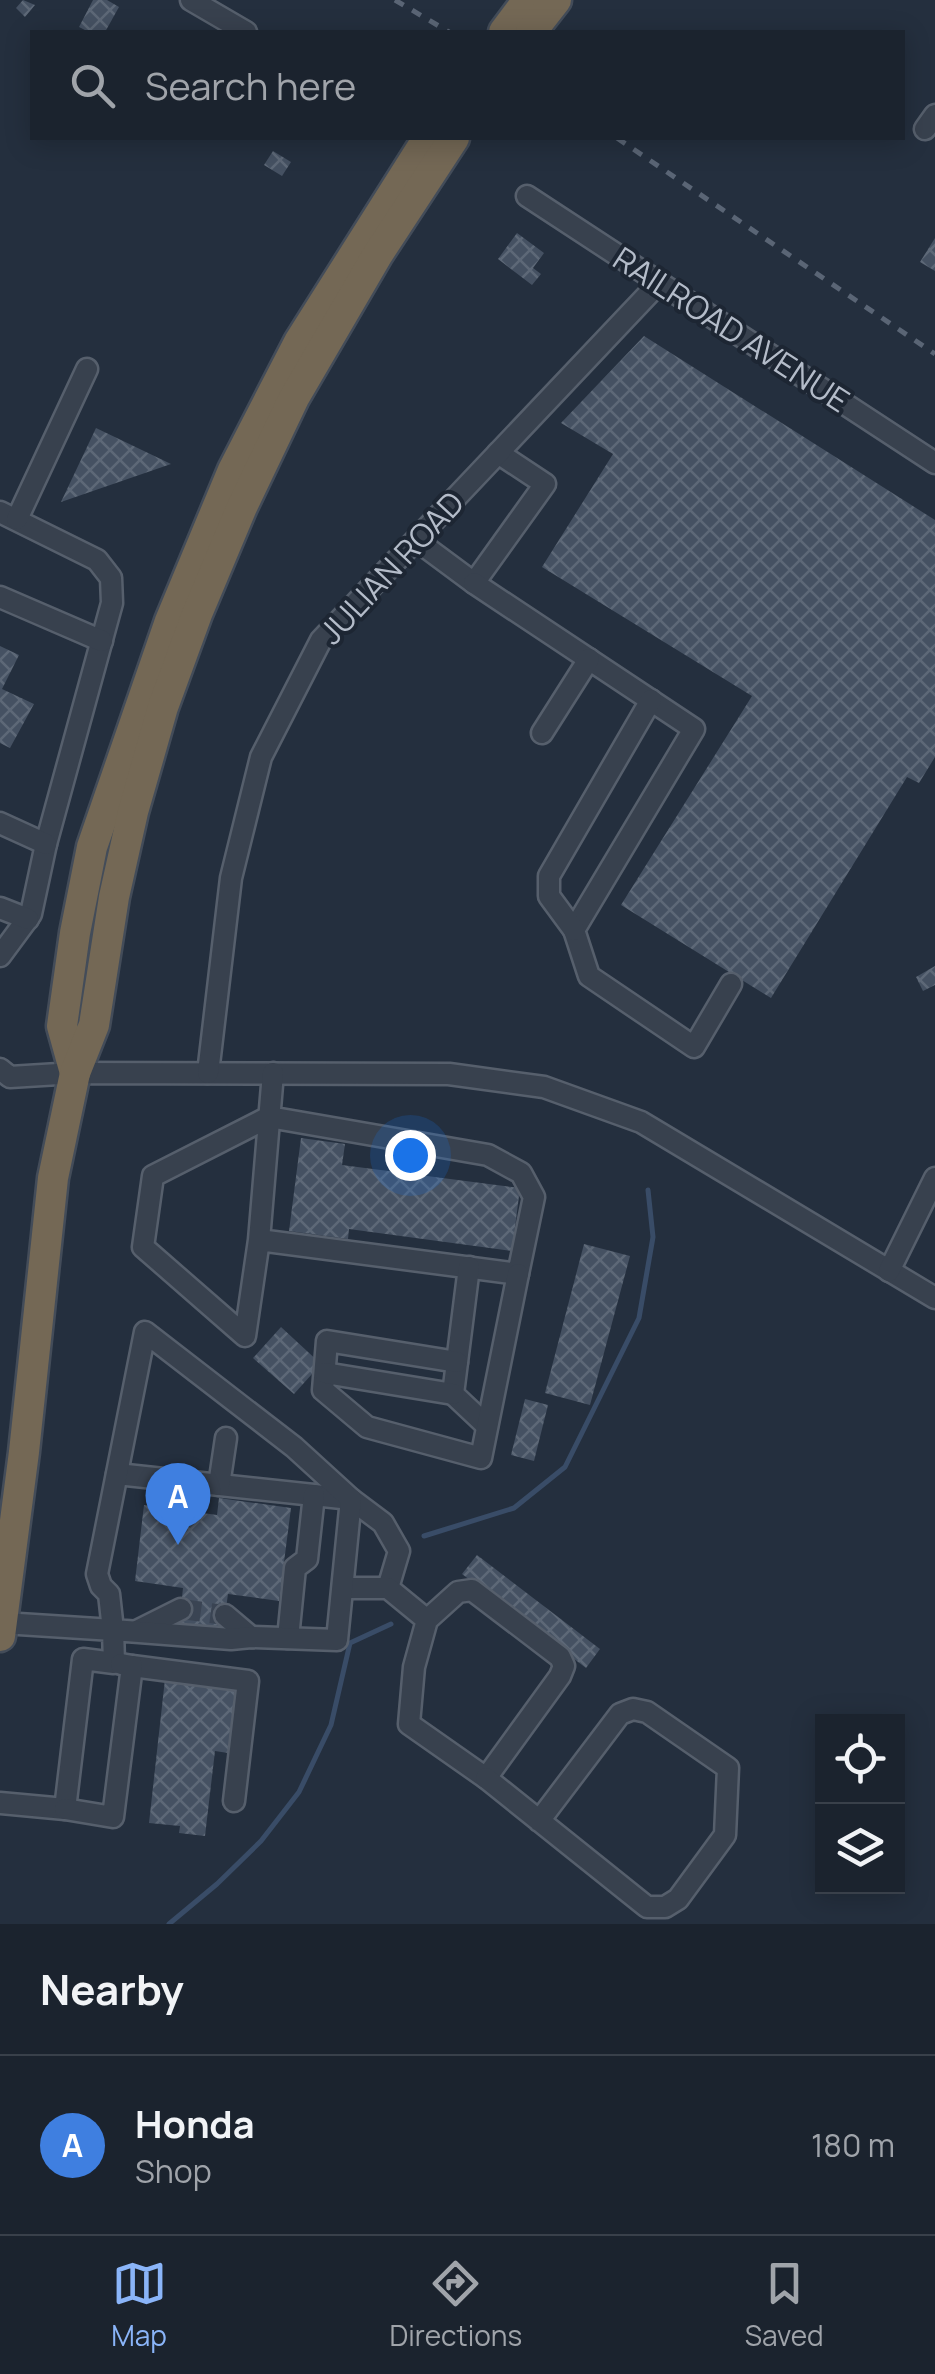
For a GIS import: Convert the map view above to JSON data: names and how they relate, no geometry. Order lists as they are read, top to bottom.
{
  "streets": {
    "street": ["RAILROAD AVENUE", "JULIAN ROAD"]
  },
  "crossings": [
    ["RAILROAD AVENUE", "JULIAN ROAD"]
  ],
  "page": {
    "search": "Search here",
    "pins": "A",
    "heading": "Nearby",
    "list": [
      {
        "mark": "A",
        "name": "Honda",
        "note": "Shop",
        "value": "180 m"
      }
    ],
    "nav": ["Map", "Directions", "Saved"]
  }
}
